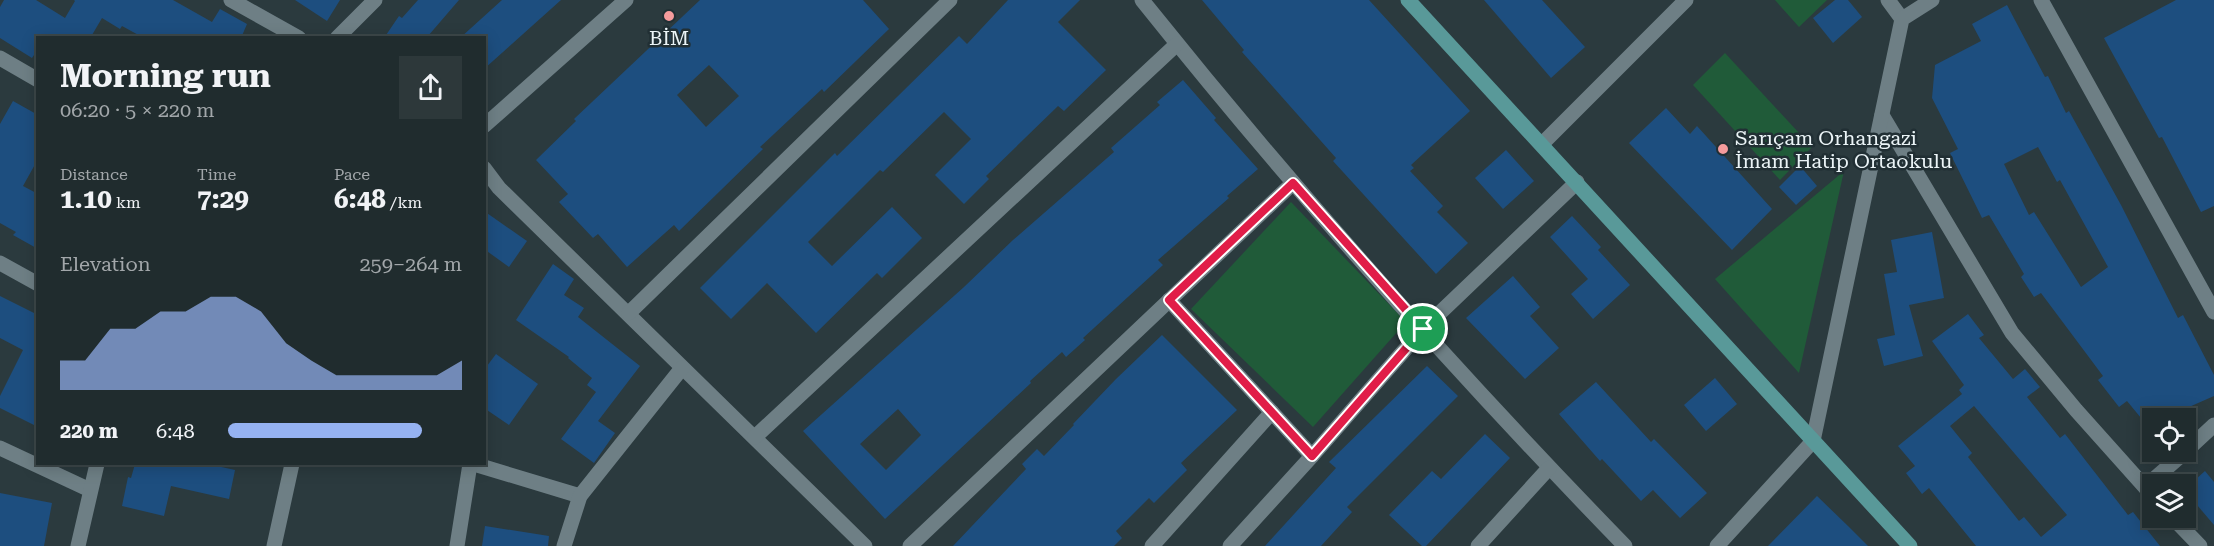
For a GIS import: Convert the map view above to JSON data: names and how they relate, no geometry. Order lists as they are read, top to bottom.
{
  "places": ["BİM", "Sarıçam Orhangazi İmam Hatip Ortaokulu"],
  "page": {
    "heading": ["Morning run", "06:20 · 5 × 220 m"],
    "stats": [
      ["Distance", "1.10 km"],
      ["Time", "7:29"],
      ["Pace", "6:48 /km"]
    ],
    "chart": ["Elevation", "259–264 m"],
    "list": [
      {
        "name": "220 m",
        "note": "6:48"
      }
    ]
  }
}
